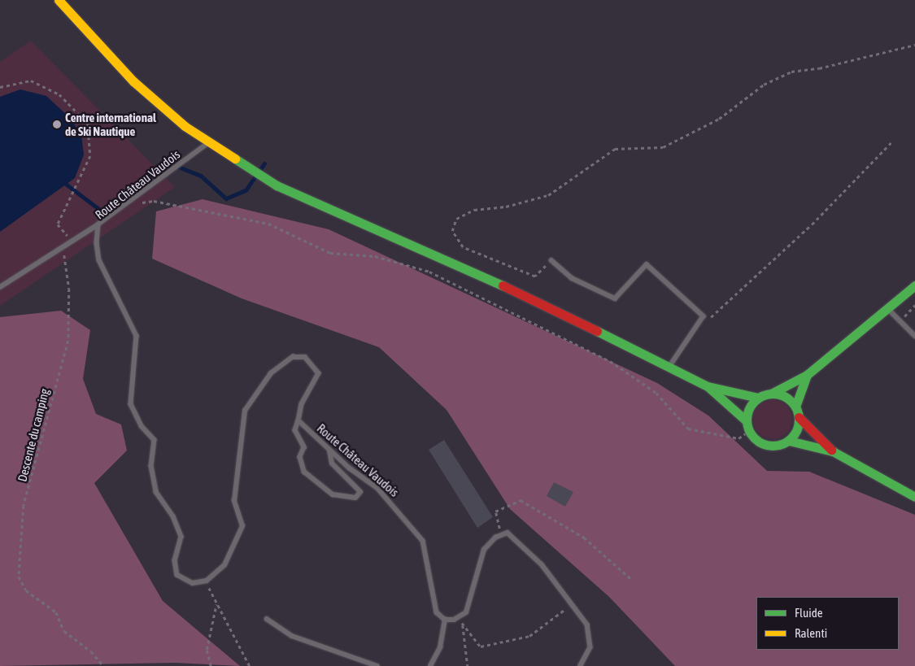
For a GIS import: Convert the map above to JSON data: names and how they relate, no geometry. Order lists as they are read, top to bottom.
{
  "streets": {
    "lane": ["Route Château Vaudois"],
    "path": ["Descente du camping"]
  },
  "places": ["Centre international de Ski Nautique"],
  "legend": ["Fluide", "Ralenti"]
}
